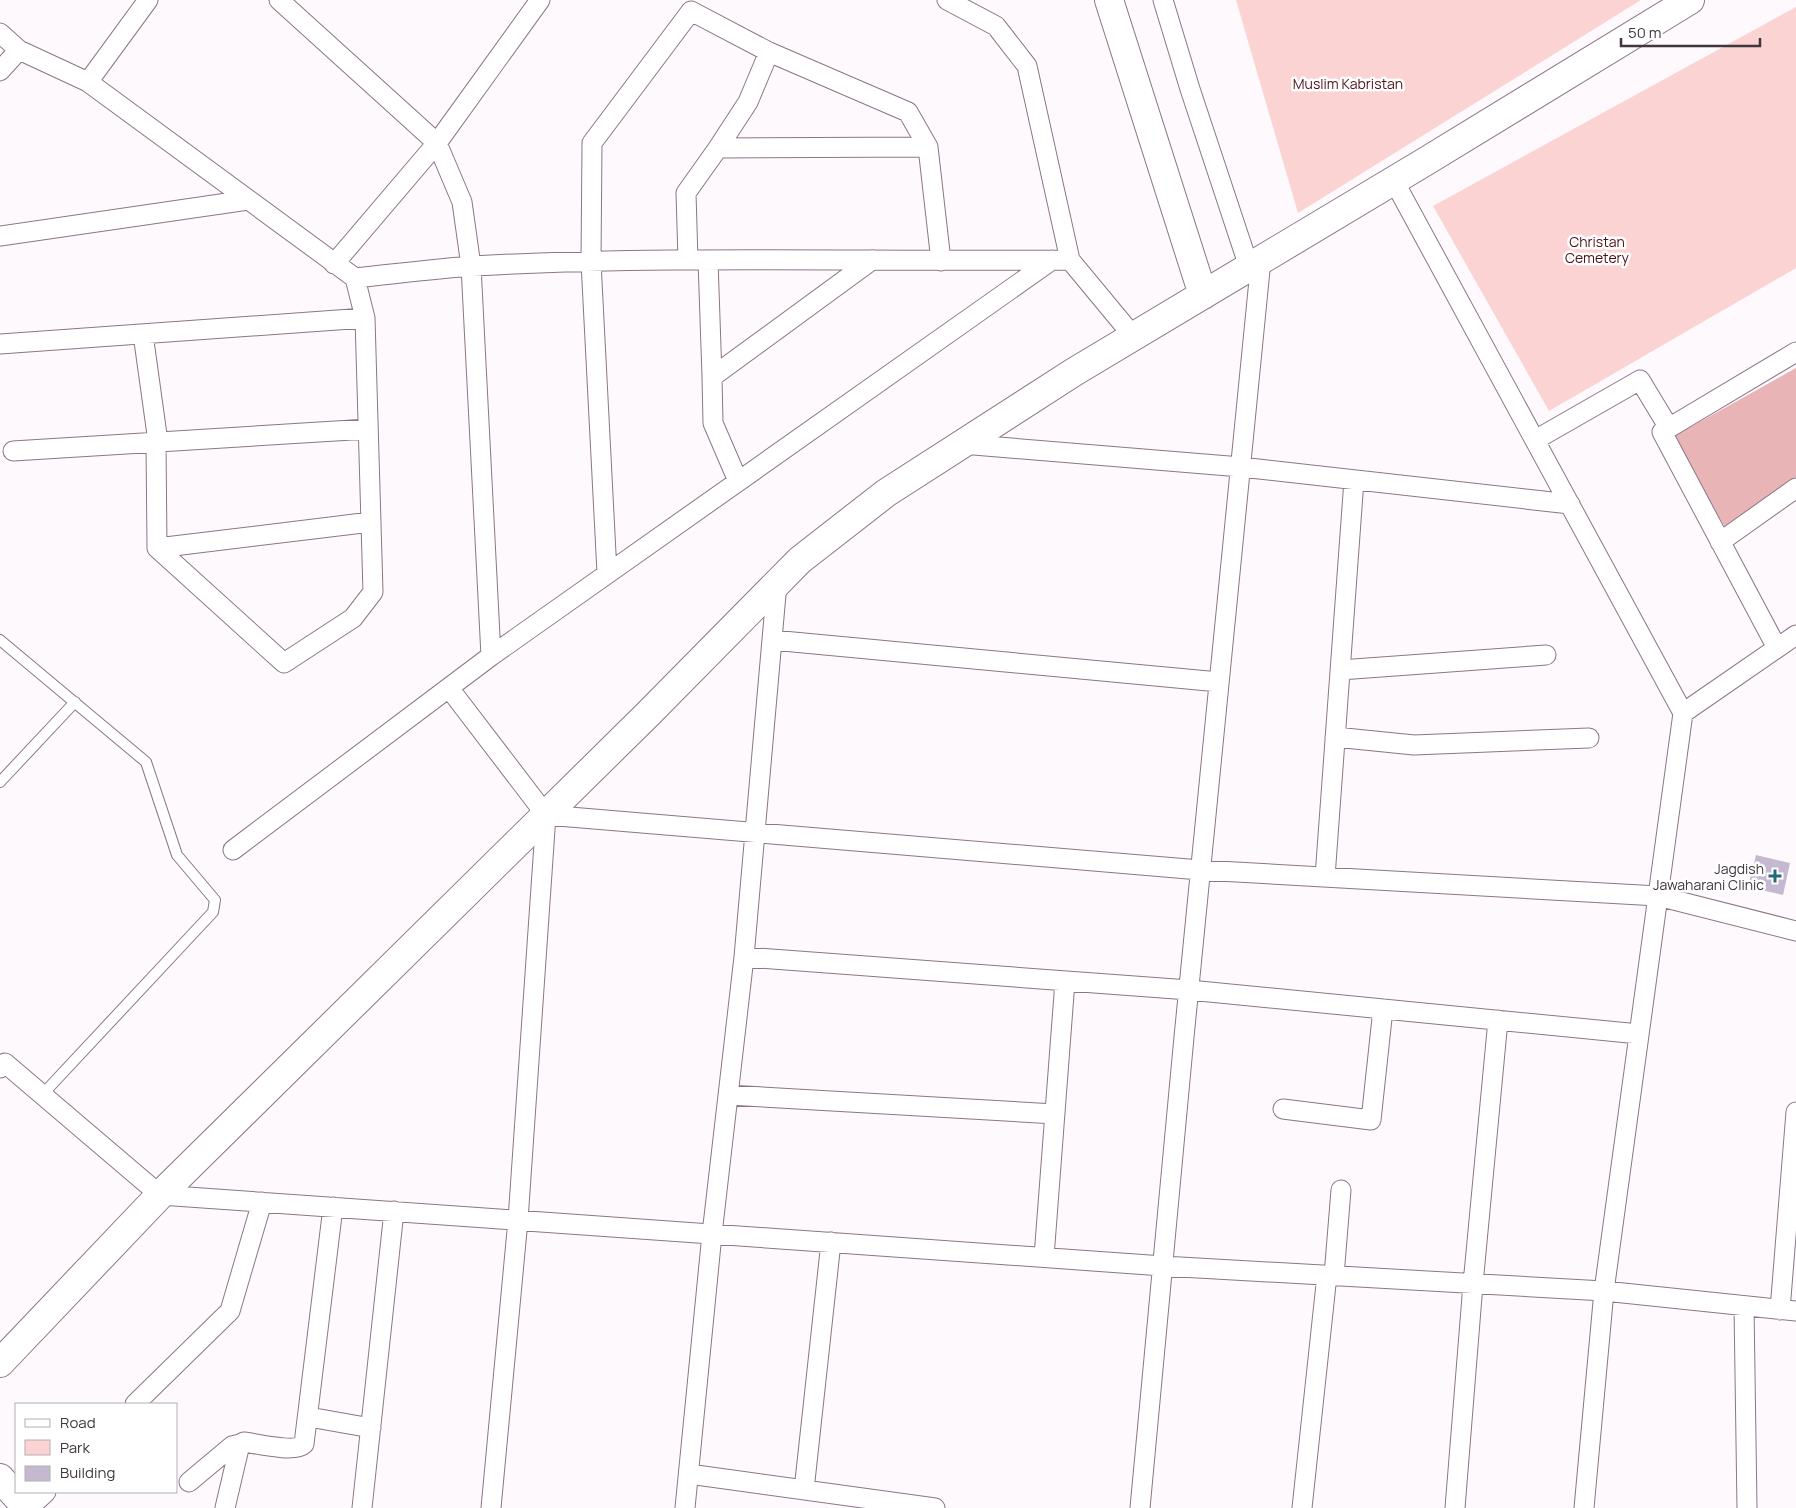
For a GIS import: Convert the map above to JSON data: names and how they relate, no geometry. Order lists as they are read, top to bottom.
{
  "parks": ["Muslim Kabristan", "Christan Cemetery"],
  "places": {
    "health": ["Jagdish Jawaharani Clinic"]
  },
  "legend": ["Road", "Park", "Building"],
  "scale_bar": "50 m"
}
